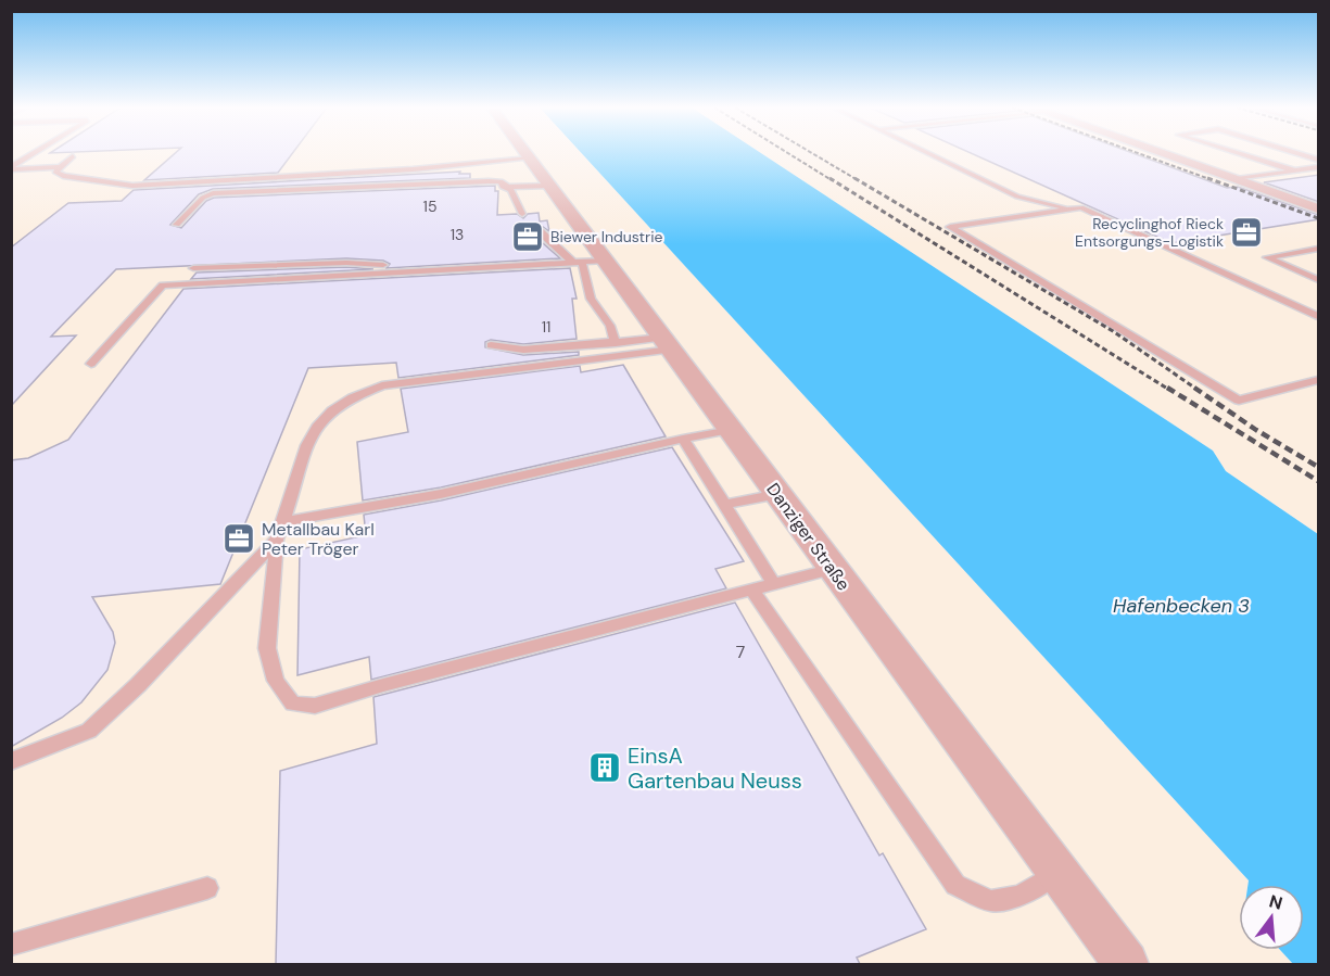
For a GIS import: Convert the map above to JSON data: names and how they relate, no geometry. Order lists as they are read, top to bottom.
{
  "streets": {
    "street": ["Danziger Straße"]
  },
  "water": ["Hafenbecken 3"],
  "places": {
    "office": ["Recyclinghof Rieck Entsorgungs-Logistik", "Biewer Industrie", "Metallbau Karl Peter Tröger"],
    "building": ["EinsA Gartenbau Neuss"]
  },
  "house_numbers": [
    "15",
    "13",
    "11",
    "7"
  ],
  "north": "top"
}
